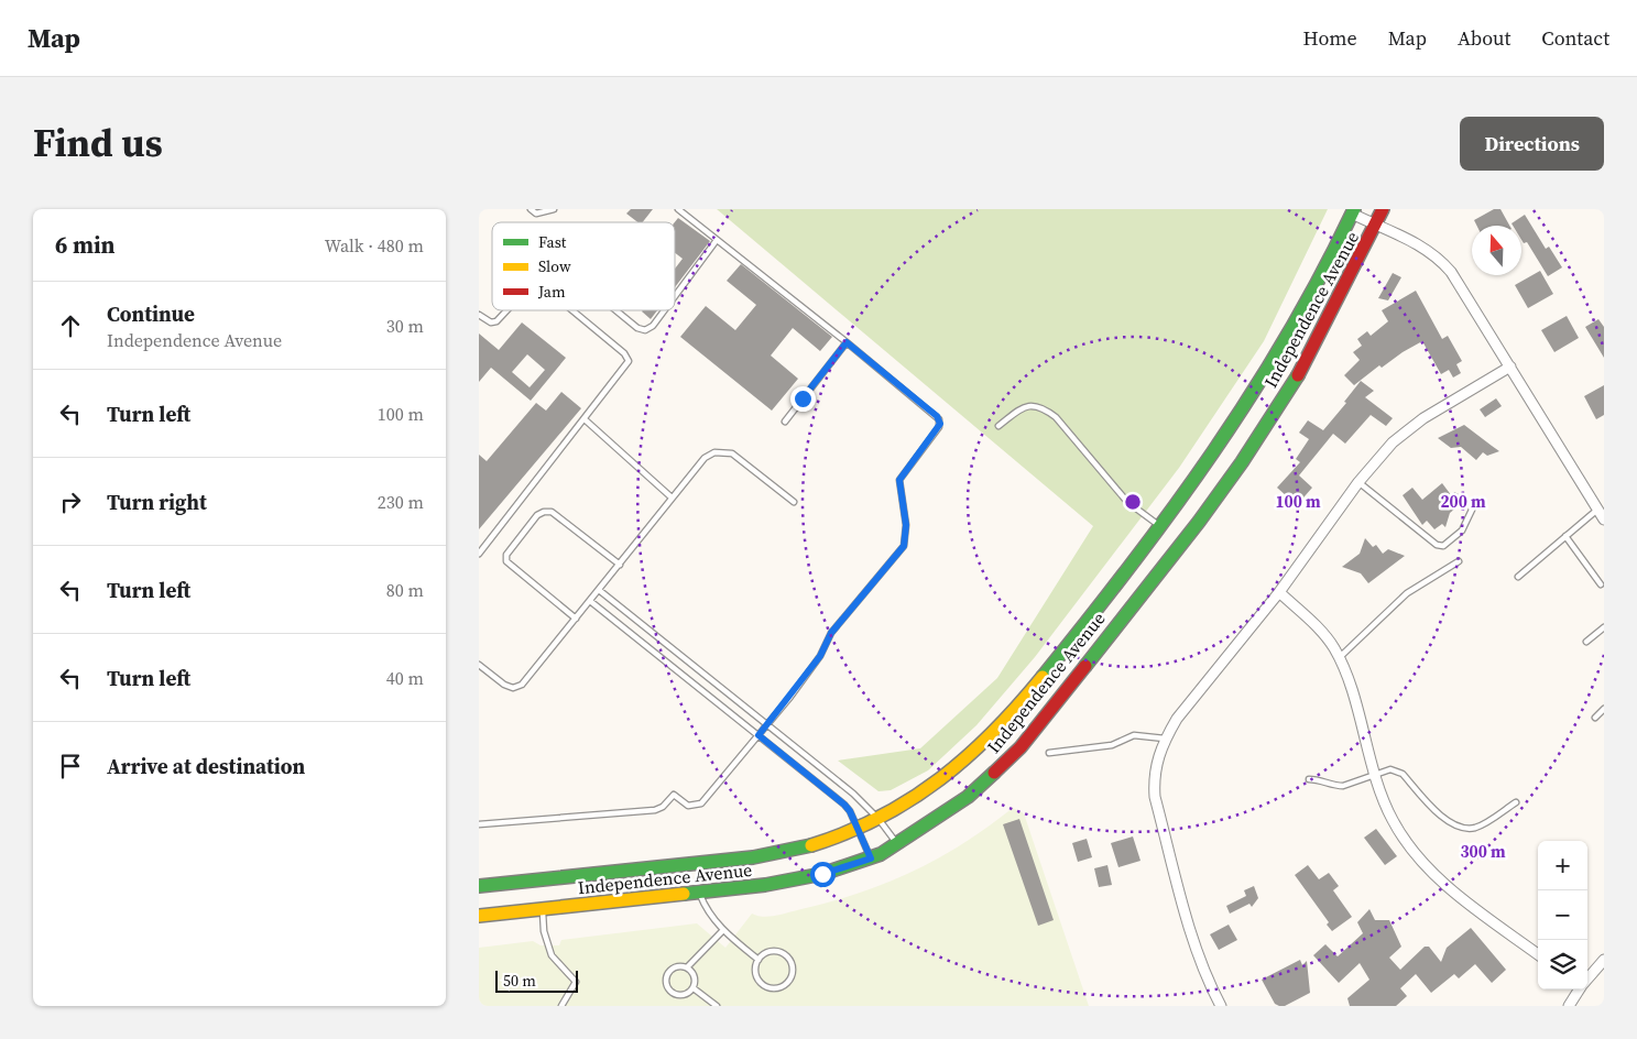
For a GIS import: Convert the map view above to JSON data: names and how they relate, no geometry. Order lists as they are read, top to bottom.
{
  "streets": {
    "main road": ["Independence Avenue"]
  },
  "legend": ["Fast", "Slow", "Jam"],
  "scale_bar": "50 m",
  "north": "top",
  "page": {
    "header": "Map",
    "nav": [
      "Home",
      "Map",
      "About",
      "Contact"
    ],
    "title": "Find us",
    "buttons": "Directions",
    "heading": ["6 min", "Walk · 480 m"],
    "list": [
      ["Continue", "Independence Avenue", "30 m"],
      ["Turn left", "100 m"],
      ["Turn right", "230 m"],
      ["Turn left", "80 m"],
      ["Turn left", "40 m"],
      "Arrive at destination"
    ],
    "map_buttons": ["+", "−"],
    "scale": "50 m"
  },
  "rings": ["100 m", "200 m", "300 m"]
}
